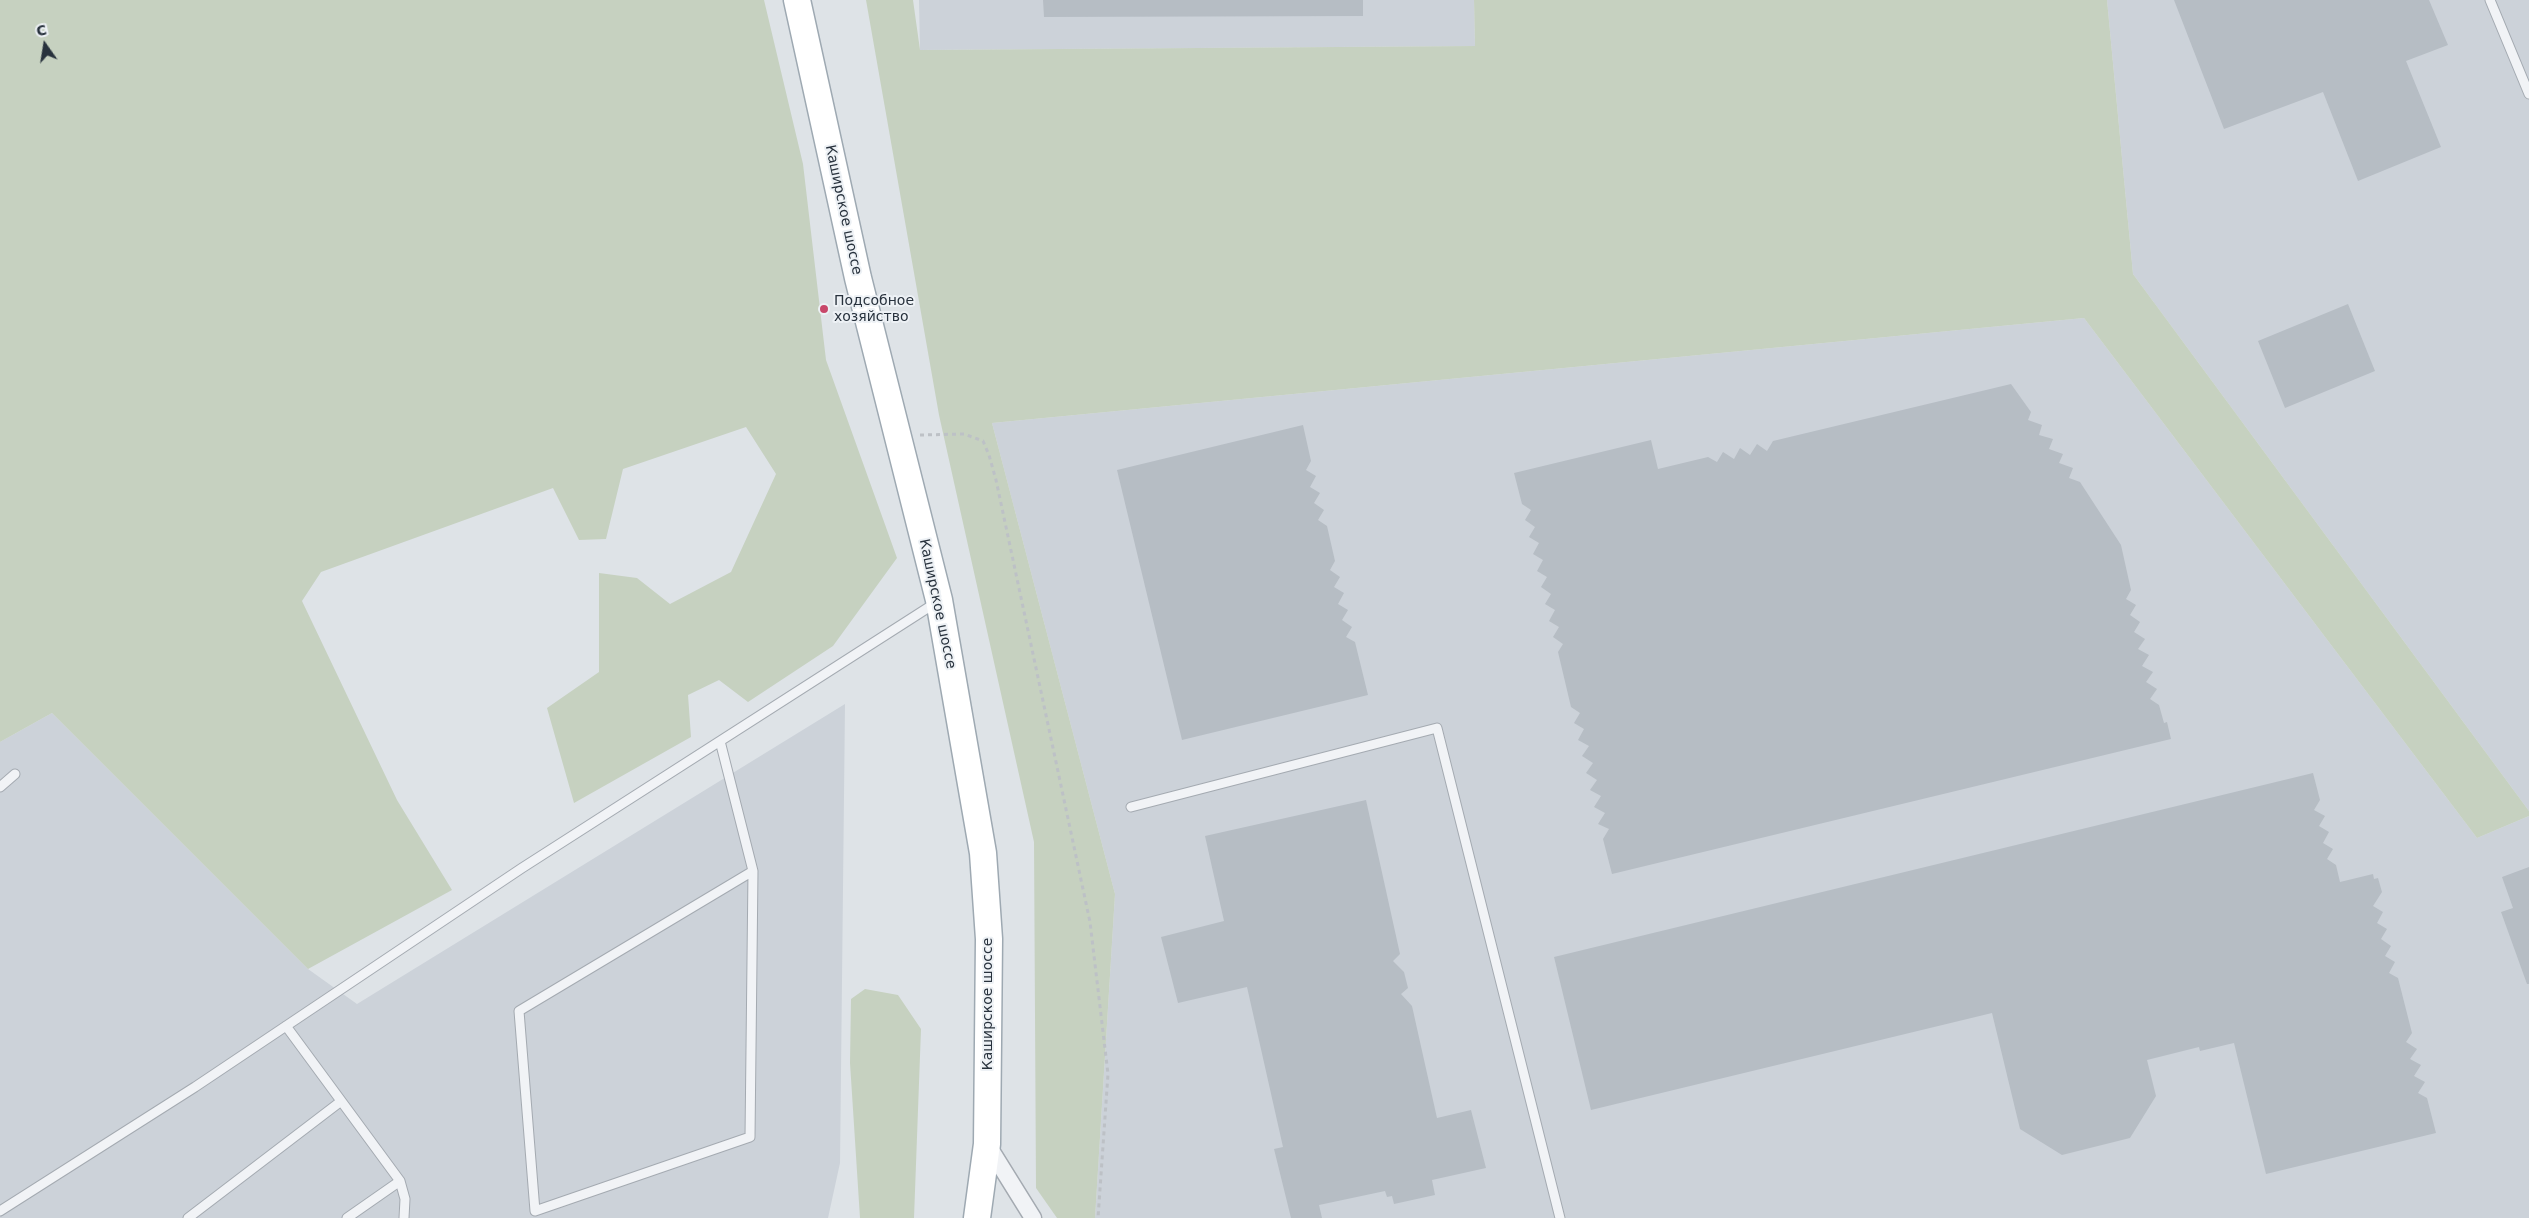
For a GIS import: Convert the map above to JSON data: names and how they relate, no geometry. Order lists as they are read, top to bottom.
{
  "streets": {
    "main road": ["Каширское шоссе"]
  },
  "places": ["Подсобное хозяйство"],
  "north": "top"
}
